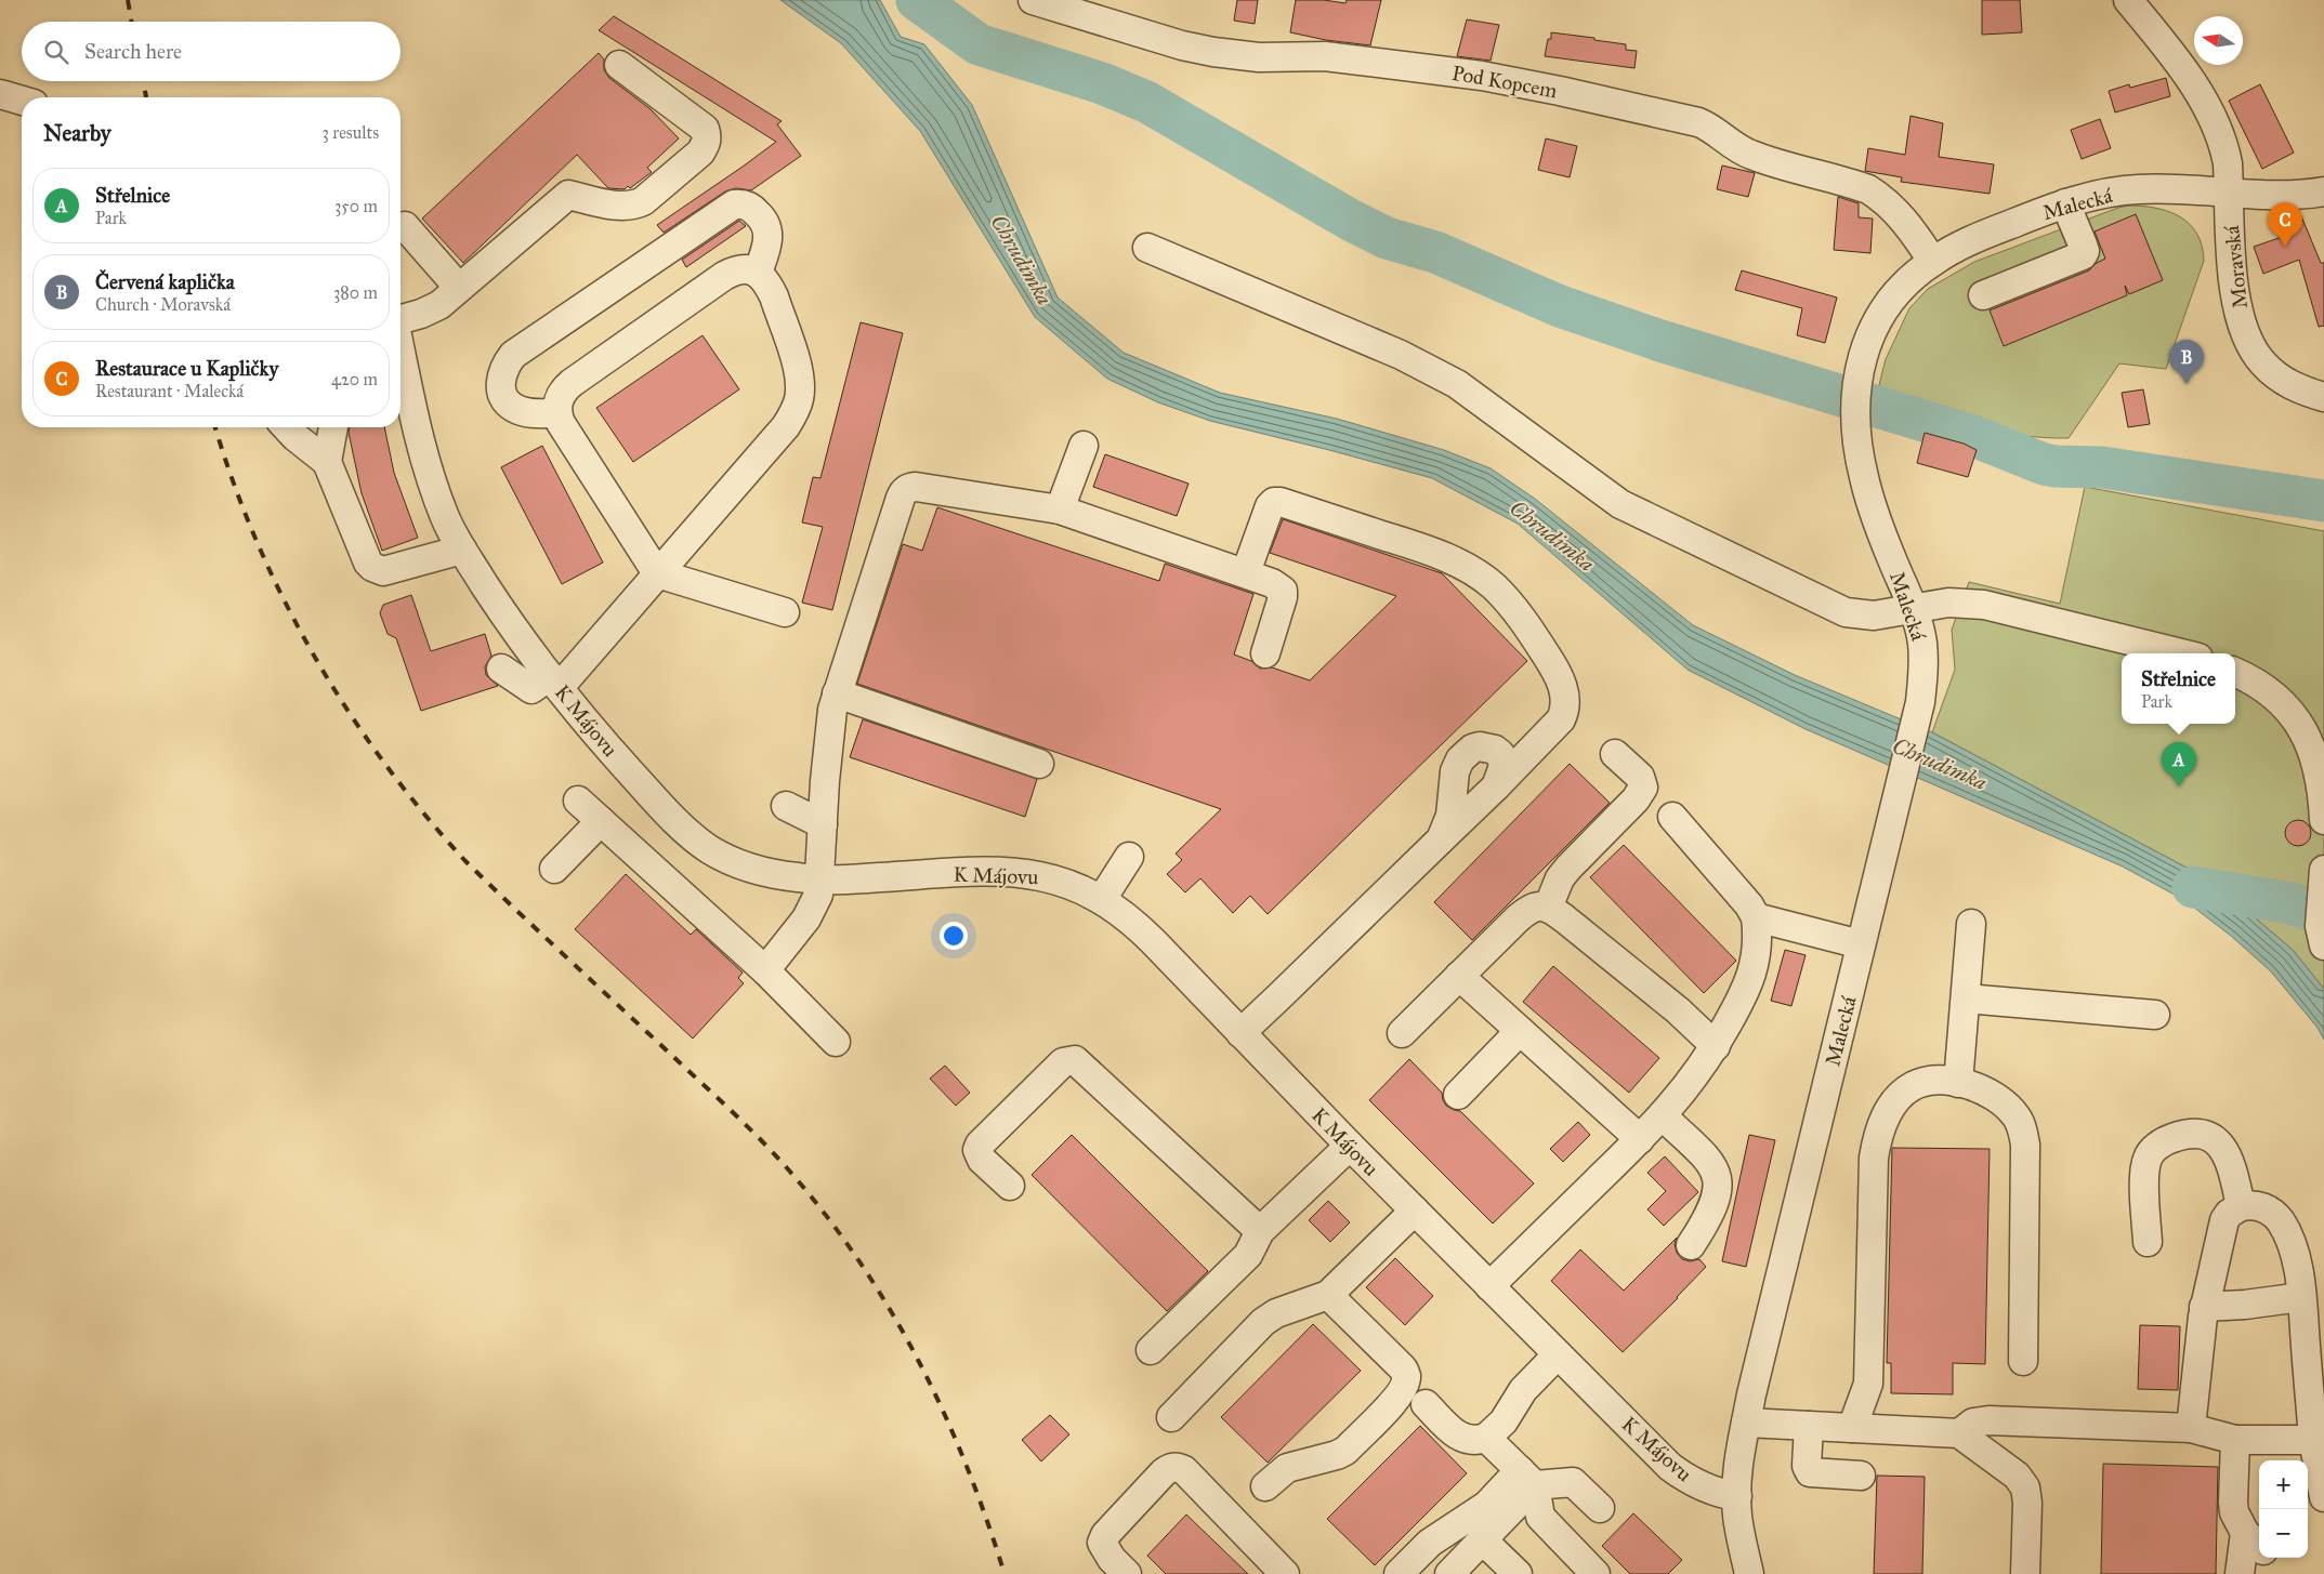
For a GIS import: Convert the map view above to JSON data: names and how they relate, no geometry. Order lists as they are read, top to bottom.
{
  "streets": {
    "street": [
      "Pod Kopcem",
      "Malecká",
      "Moravská",
      "K Májovu"
    ]
  },
  "crossings": [
    ["Pod Kopcem", "Malecká"],
    ["Malecká", "Moravská"],
    ["Malecká", "K Májovu"]
  ],
  "water": ["Chrudimka"],
  "north": "left",
  "page": {
    "search": "Search here",
    "heading": ["Nearby", "3 results"],
    "list": [
      {
        "mark": "A",
        "name": "Střelnice",
        "note": "Park",
        "value": "350 m"
      },
      {
        "mark": "B",
        "name": "Červená kaplička",
        "note": "Church · Moravská",
        "value": "380 m"
      },
      {
        "mark": "C",
        "name": "Restaurace u Kapličky",
        "note": "Restaurant · Malecká",
        "value": "420 m"
      }
    ],
    "pins": ["C", "B", "A"],
    "popup": ["Střelnice", "Park"],
    "map_buttons": ["+", "−"]
  }
}
